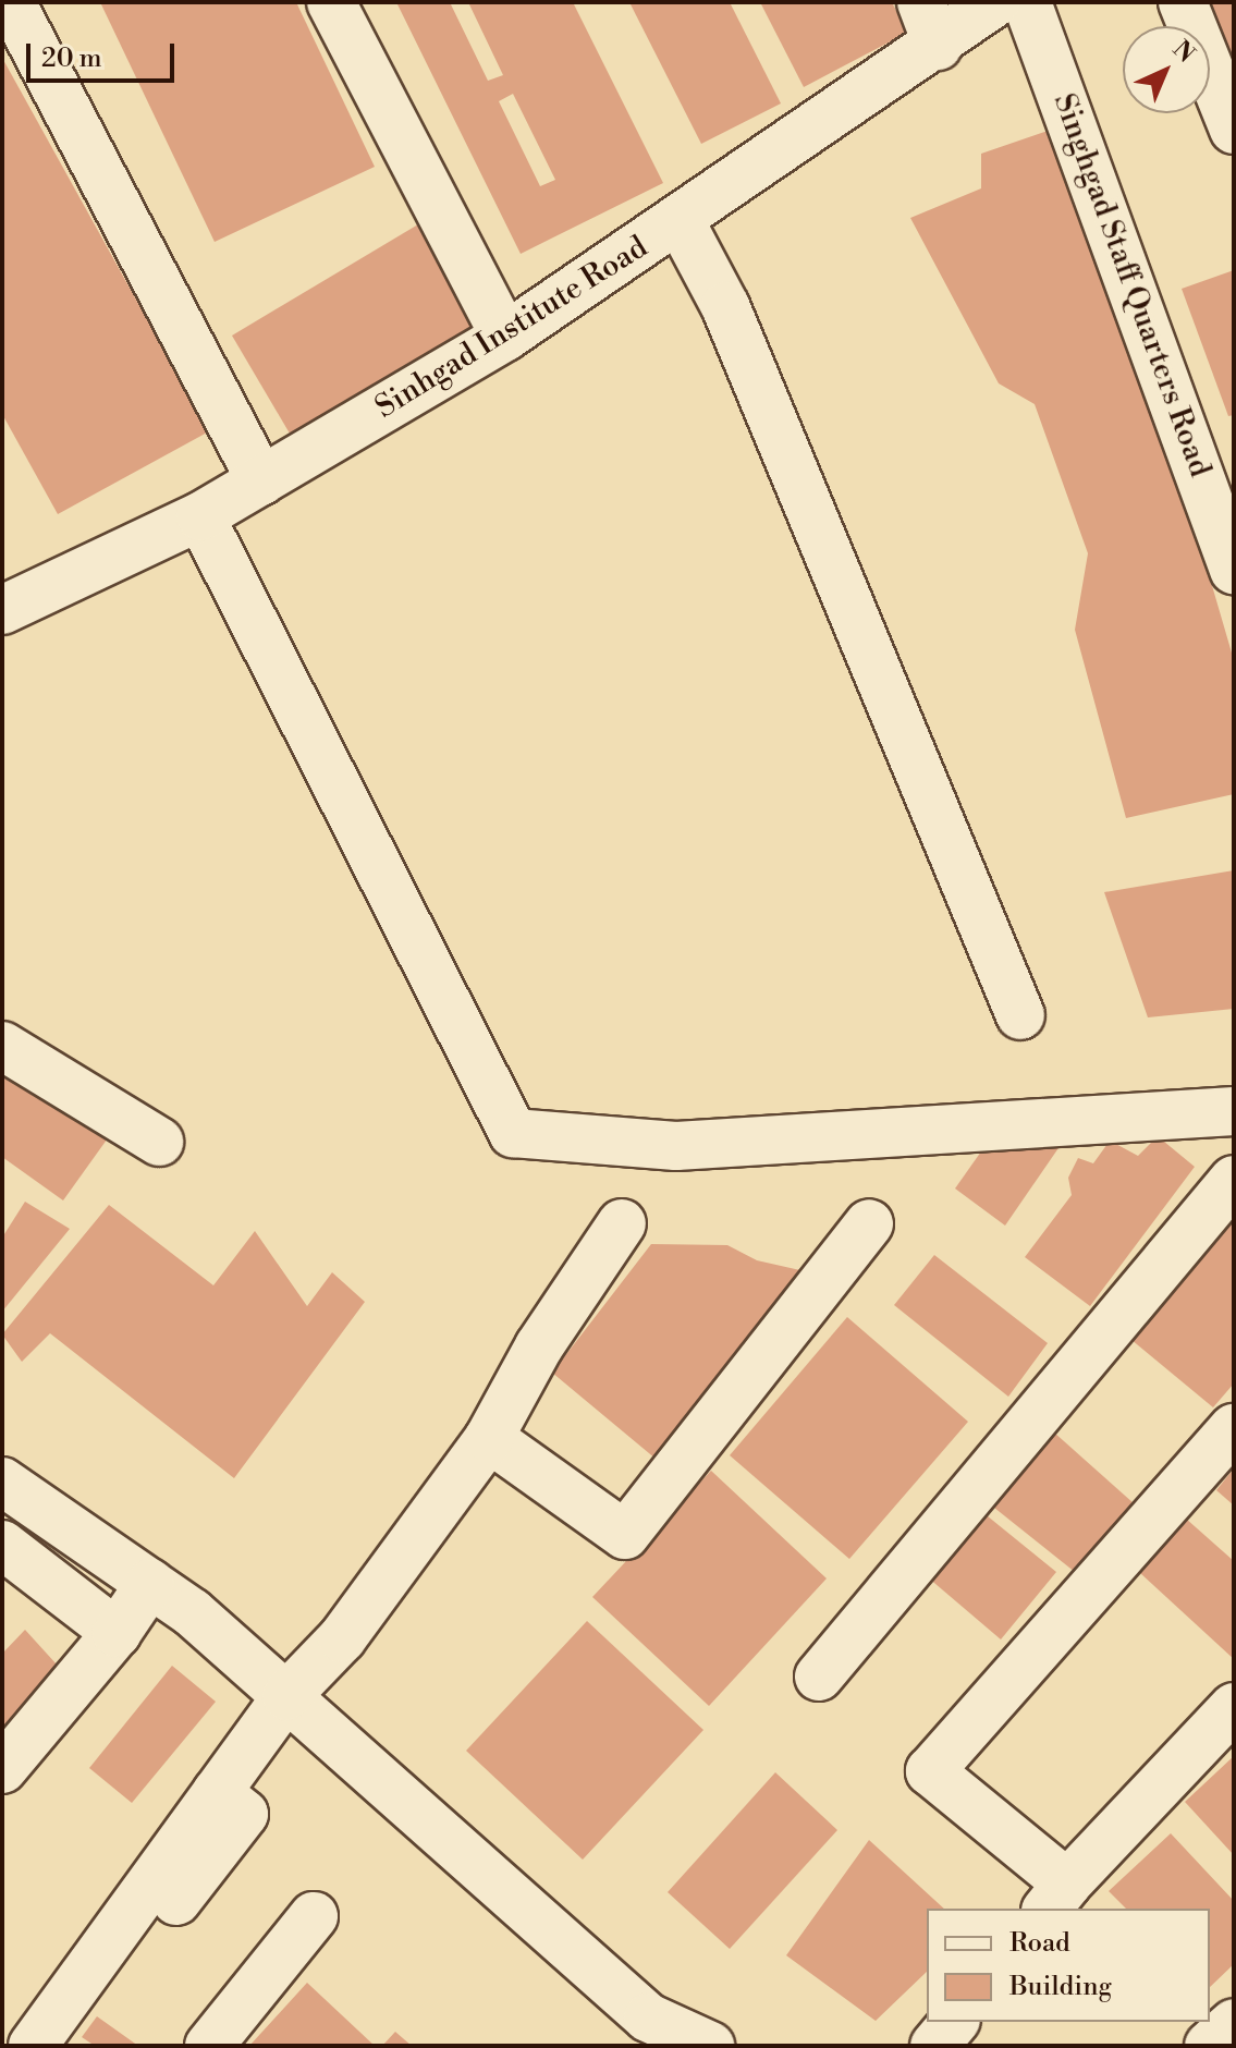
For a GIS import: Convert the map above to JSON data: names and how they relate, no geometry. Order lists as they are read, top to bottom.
{
  "streets": {
    "street": ["Singhgad Staff Quarters Road", "Sinhgad Institute Road"]
  },
  "crossings": [
    ["Singhgad Staff Quarters Road", "Sinhgad Institute Road"]
  ],
  "legend": ["Road", "Building"],
  "scale_bar": "20 m",
  "north": "top right"
}
